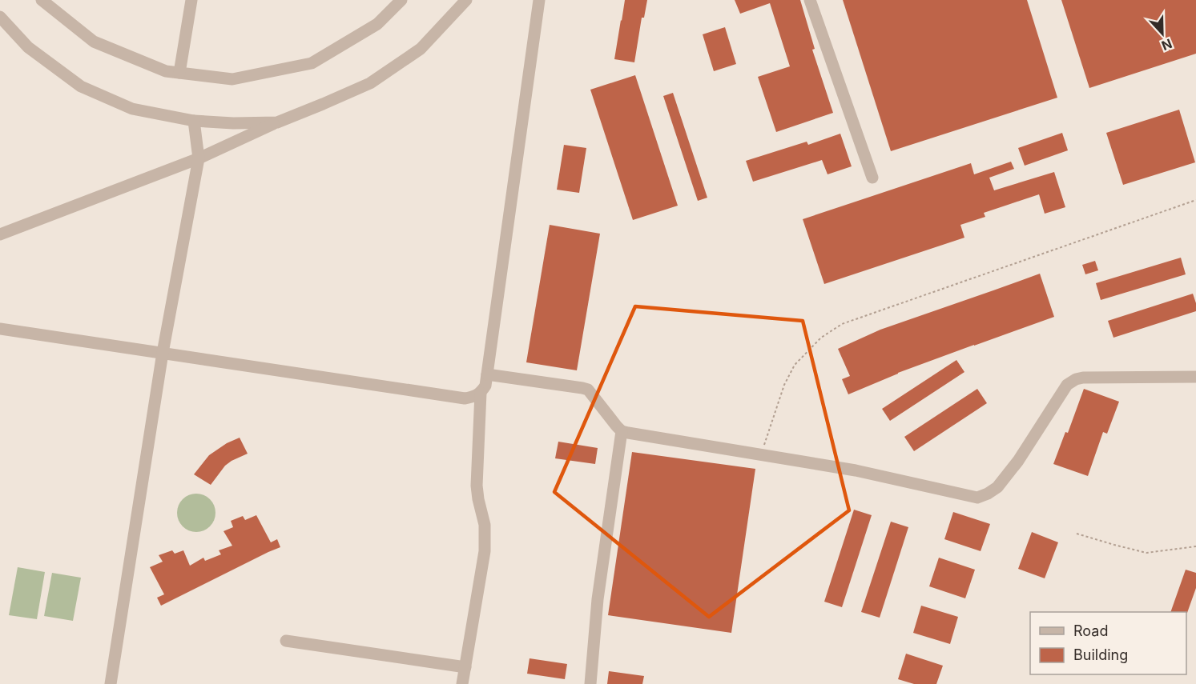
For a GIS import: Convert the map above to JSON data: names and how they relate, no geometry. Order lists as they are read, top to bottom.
{
  "legend": ["Road", "Building"],
  "north": "bottom"
}
